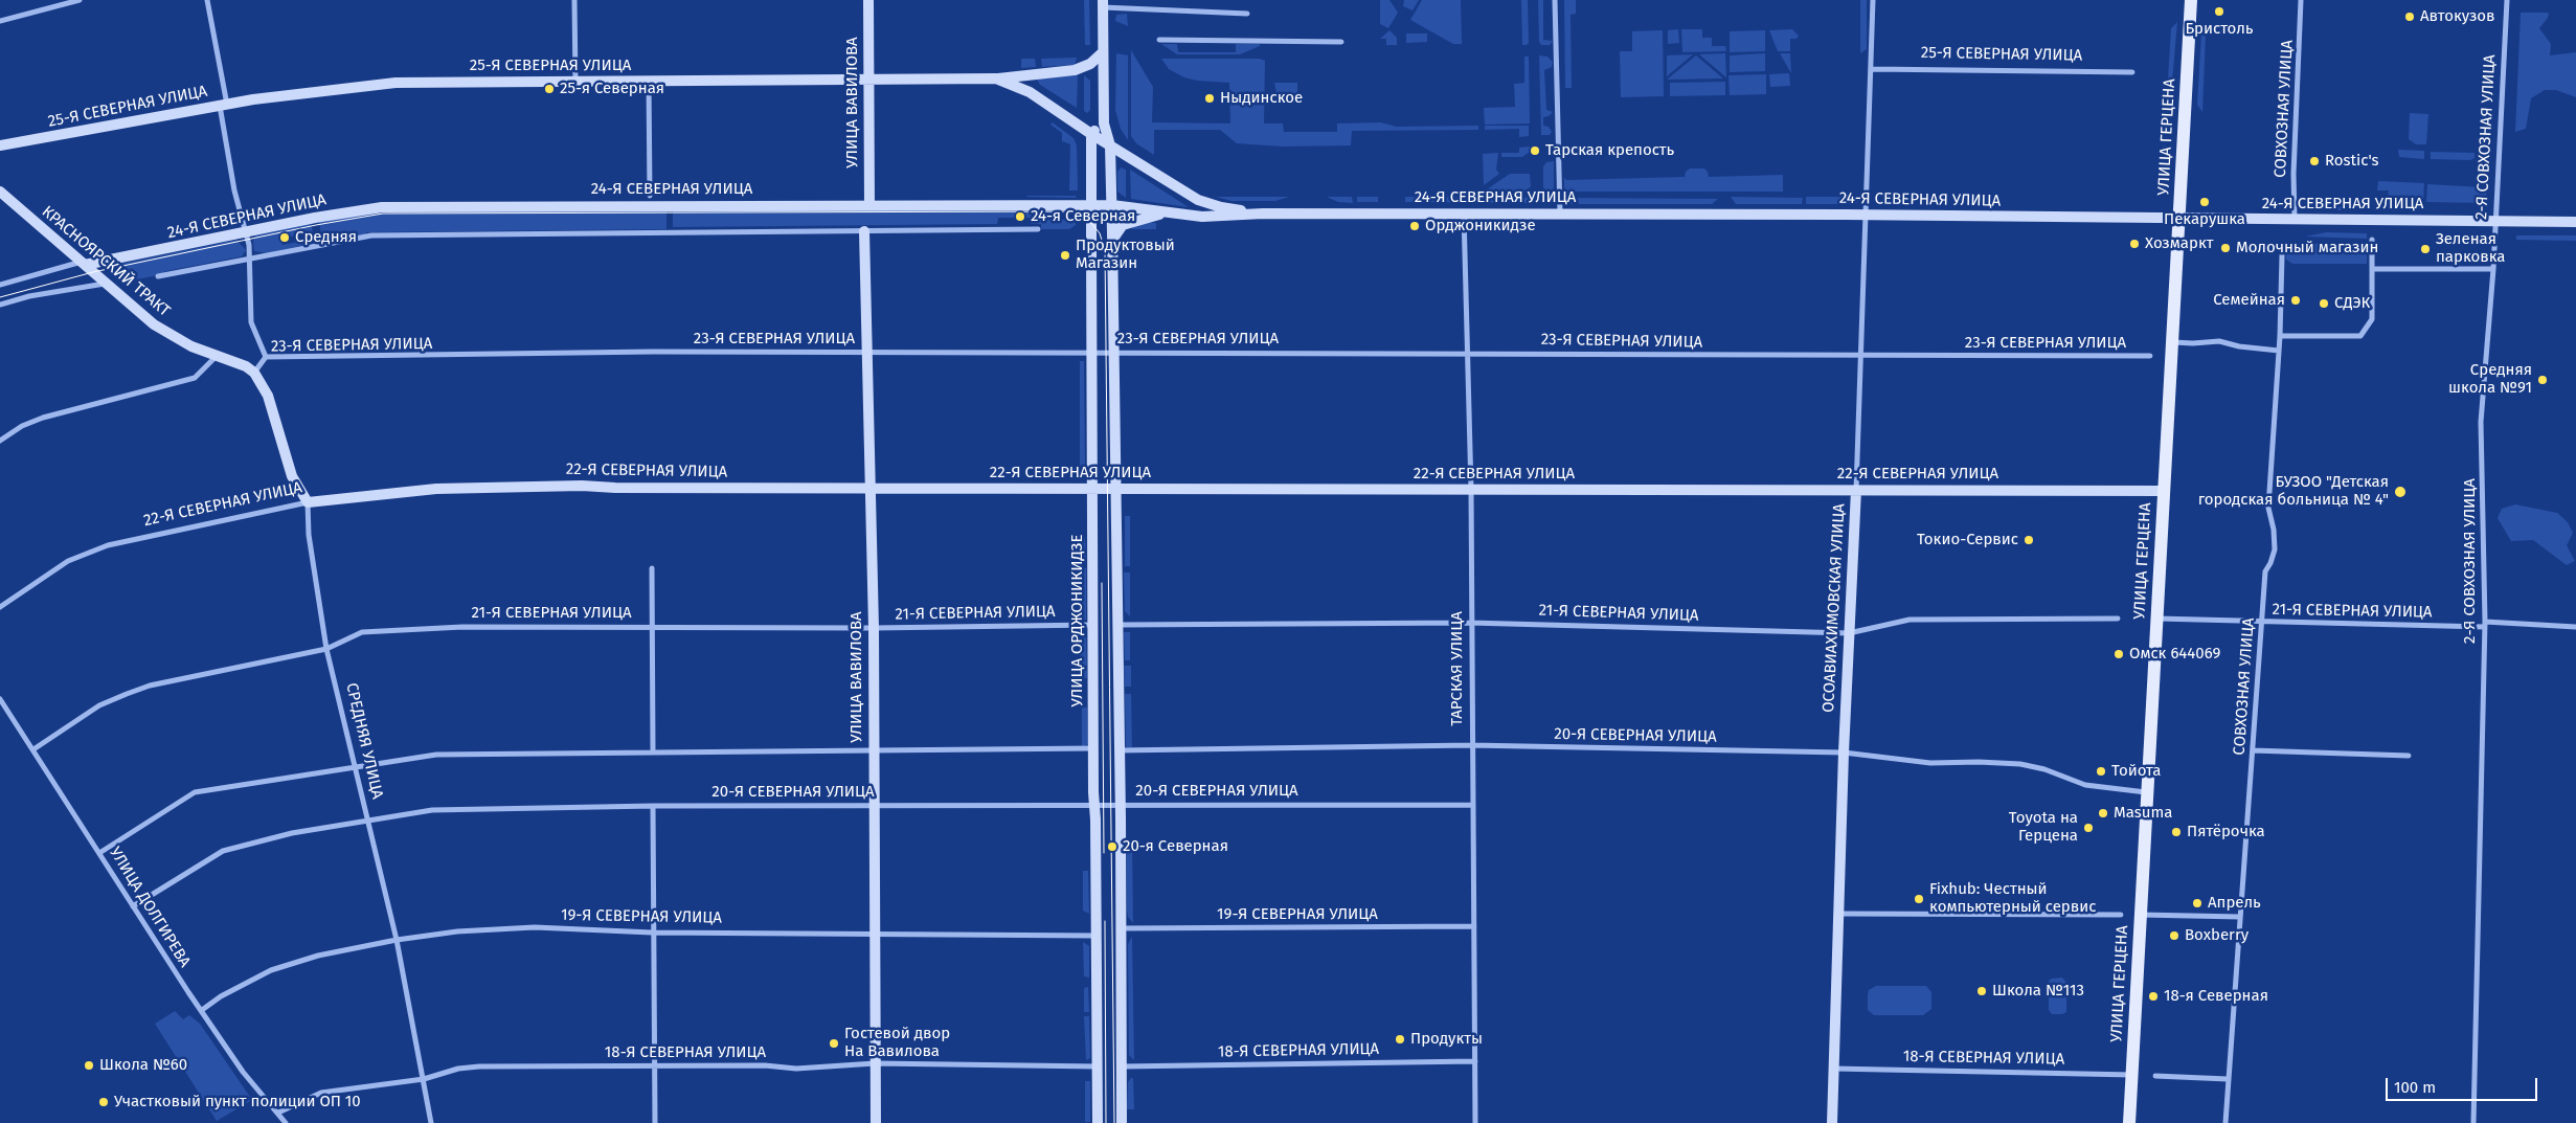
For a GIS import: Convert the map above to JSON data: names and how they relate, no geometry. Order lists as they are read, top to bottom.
{
  "streets": {
    "main road": [
      "25-Я СЕВЕРНАЯ УЛИЦА",
      "УЛИЦА ВАВИЛОВА",
      "УЛИЦА ГЕРЦЕНА",
      "24-Я СЕВЕРНАЯ УЛИЦА",
      "КРАСНОЯРСКИЙ ТРАКТ",
      "22-Я СЕВЕРНАЯ УЛИЦА",
      "ОСОАВИАХИМОВСКАЯ УЛИЦА",
      "УЛИЦА ОРДЖОНИКИДЗЕ",
      "СРЕДНЯЯ УЛИЦА"
    ],
    "street": [
      "СОВХОЗНАЯ УЛИЦА",
      "2-Я СОВХОЗНАЯ УЛИЦА",
      "23-Я СЕВЕРНАЯ УЛИЦА",
      "21-Я СЕВЕРНАЯ УЛИЦА",
      "ТАРСКАЯ УЛИЦА",
      "20-Я СЕВЕРНАЯ УЛИЦА",
      "УЛИЦА ДОЛГИРЕВА",
      "19-Я СЕВЕРНАЯ УЛИЦА",
      "18-Я СЕВЕРНАЯ УЛИЦА"
    ]
  },
  "crossings": [
    ["25-Я СЕВЕРНАЯ УЛИЦА", "УЛИЦА ВАВИЛОВА"],
    ["25-Я СЕВЕРНАЯ УЛИЦА", "24-Я СЕВЕРНАЯ УЛИЦА"],
    ["25-Я СЕВЕРНАЯ УЛИЦА", "ОСОАВИАХИМОВСКАЯ УЛИЦА"],
    ["25-Я СЕВЕРНАЯ УЛИЦА", "УЛИЦА ОРДЖОНИКИДЗЕ"],
    ["УЛИЦА ВАВИЛОВА", "24-Я СЕВЕРНАЯ УЛИЦА"],
    ["УЛИЦА ВАВИЛОВА", "23-Я СЕВЕРНАЯ УЛИЦА"],
    ["УЛИЦА ВАВИЛОВА", "22-Я СЕВЕРНАЯ УЛИЦА"],
    ["УЛИЦА ВАВИЛОВА", "21-Я СЕВЕРНАЯ УЛИЦА"],
    ["УЛИЦА ВАВИЛОВА", "20-Я СЕВЕРНАЯ УЛИЦА"],
    ["УЛИЦА ВАВИЛОВА", "19-Я СЕВЕРНАЯ УЛИЦА"],
    ["УЛИЦА ВАВИЛОВА", "18-Я СЕВЕРНАЯ УЛИЦА"],
    ["СОВХОЗНАЯ УЛИЦА", "24-Я СЕВЕРНАЯ УЛИЦА"],
    ["СОВХОЗНАЯ УЛИЦА", "21-Я СЕВЕРНАЯ УЛИЦА"],
    ["УЛИЦА ГЕРЦЕНА", "24-Я СЕВЕРНАЯ УЛИЦА"],
    ["УЛИЦА ГЕРЦЕНА", "22-Я СЕВЕРНАЯ УЛИЦА"],
    ["УЛИЦА ГЕРЦЕНА", "21-Я СЕВЕРНАЯ УЛИЦА"],
    ["УЛИЦА ГЕРЦЕНА", "20-Я СЕВЕРНАЯ УЛИЦА"],
    ["УЛИЦА ГЕРЦЕНА", "18-Я СЕВЕРНАЯ УЛИЦА"],
    ["2-Я СОВХОЗНАЯ УЛИЦА", "24-Я СЕВЕРНАЯ УЛИЦА"],
    ["2-Я СОВХОЗНАЯ УЛИЦА", "21-Я СЕВЕРНАЯ УЛИЦА"],
    ["24-Я СЕВЕРНАЯ УЛИЦА", "КРАСНОЯРСКИЙ ТРАКТ"],
    ["24-Я СЕВЕРНАЯ УЛИЦА", "ОСОАВИАХИМОВСКАЯ УЛИЦА"],
    ["24-Я СЕВЕРНАЯ УЛИЦА", "УЛИЦА ОРДЖОНИКИДЗЕ"],
    ["24-Я СЕВЕРНАЯ УЛИЦА", "ТАРСКАЯ УЛИЦА"],
    ["КРАСНОЯРСКИЙ ТРАКТ", "23-Я СЕВЕРНАЯ УЛИЦА"],
    ["КРАСНОЯРСКИЙ ТРАКТ", "СРЕДНЯЯ УЛИЦА"],
    ["23-Я СЕВЕРНАЯ УЛИЦА", "ОСОАВИАХИМОВСКАЯ УЛИЦА"],
    ["23-Я СЕВЕРНАЯ УЛИЦА", "УЛИЦА ОРДЖОНИКИДЗЕ"],
    ["23-Я СЕВЕРНАЯ УЛИЦА", "ТАРСКАЯ УЛИЦА"],
    ["23-Я СЕВЕРНАЯ УЛИЦА", "СРЕДНЯЯ УЛИЦА"],
    ["22-Я СЕВЕРНАЯ УЛИЦА", "ОСОАВИАХИМОВСКАЯ УЛИЦА"],
    ["22-Я СЕВЕРНАЯ УЛИЦА", "УЛИЦА ОРДЖОНИКИДЗЕ"],
    ["22-Я СЕВЕРНАЯ УЛИЦА", "ТАРСКАЯ УЛИЦА"],
    ["22-Я СЕВЕРНАЯ УЛИЦА", "СРЕДНЯЯ УЛИЦА"],
    ["ОСОАВИАХИМОВСКАЯ УЛИЦА", "21-Я СЕВЕРНАЯ УЛИЦА"],
    ["ОСОАВИАХИМОВСКАЯ УЛИЦА", "20-Я СЕВЕРНАЯ УЛИЦА"],
    ["ОСОАВИАХИМОВСКАЯ УЛИЦА", "18-Я СЕВЕРНАЯ УЛИЦА"],
    ["21-Я СЕВЕРНАЯ УЛИЦА", "УЛИЦА ОРДЖОНИКИДЗЕ"],
    ["21-Я СЕВЕРНАЯ УЛИЦА", "ТАРСКАЯ УЛИЦА"],
    ["21-Я СЕВЕРНАЯ УЛИЦА", "СРЕДНЯЯ УЛИЦА"],
    ["21-Я СЕВЕРНАЯ УЛИЦА", "УЛИЦА ДОЛГИРЕВА"],
    ["УЛИЦА ОРДЖОНИКИДЗЕ", "20-Я СЕВЕРНАЯ УЛИЦА"],
    ["УЛИЦА ОРДЖОНИКИДЗЕ", "19-Я СЕВЕРНАЯ УЛИЦА"],
    ["УЛИЦА ОРДЖОНИКИДЗЕ", "18-Я СЕВЕРНАЯ УЛИЦА"],
    ["ТАРСКАЯ УЛИЦА", "20-Я СЕВЕРНАЯ УЛИЦА"],
    ["ТАРСКАЯ УЛИЦА", "19-Я СЕВЕРНАЯ УЛИЦА"],
    ["ТАРСКАЯ УЛИЦА", "18-Я СЕВЕРНАЯ УЛИЦА"],
    ["20-Я СЕВЕРНАЯ УЛИЦА", "СРЕДНЯЯ УЛИЦА"],
    ["20-Я СЕВЕРНАЯ УЛИЦА", "УЛИЦА ДОЛГИРЕВА"],
    ["СРЕДНЯЯ УЛИЦА", "19-Я СЕВЕРНАЯ УЛИЦА"],
    ["СРЕДНЯЯ УЛИЦА", "18-Я СЕВЕРНАЯ УЛИЦА"],
    ["УЛИЦА ДОЛГИРЕВА", "19-Я СЕВЕРНАЯ УЛИЦА"],
    ["УЛИЦА ДОЛГИРЕВА", "18-Я СЕВЕРНАЯ УЛИЦА"]
  ],
  "places": [
    "Бристоль",
    "Автокузов",
    "25-я Северная",
    "Ныдинское",
    "Тарская крепость",
    "Rostic's",
    "Пекарушка",
    "24-я Северная",
    "Орджоникидзе",
    "Средняя",
    "Хозмаркт",
    "Молочный магазин",
    "Зеленая парковка",
    "Продуктовый Магазин",
    "Семейная",
    "СДЭК",
    "Средняя школа №91",
    "БУЗОО \"Детская городская больница № 4\"",
    "Токио-Сервис",
    "Омск 644069",
    "Тойота",
    "Masuma",
    "Toyota на Герцена",
    "Пятёрочка",
    "20-я Северная",
    "Fixhub: Честный компьютерный сервис",
    "Апрель",
    "Boxberry",
    "Школа №113",
    "18-я Северная",
    "Продукты",
    "Гостевой двор На Вавилова",
    "Школа №60",
    "Участковый пункт полиции ОП 10"
  ],
  "scale_bar": "100 m"
}
